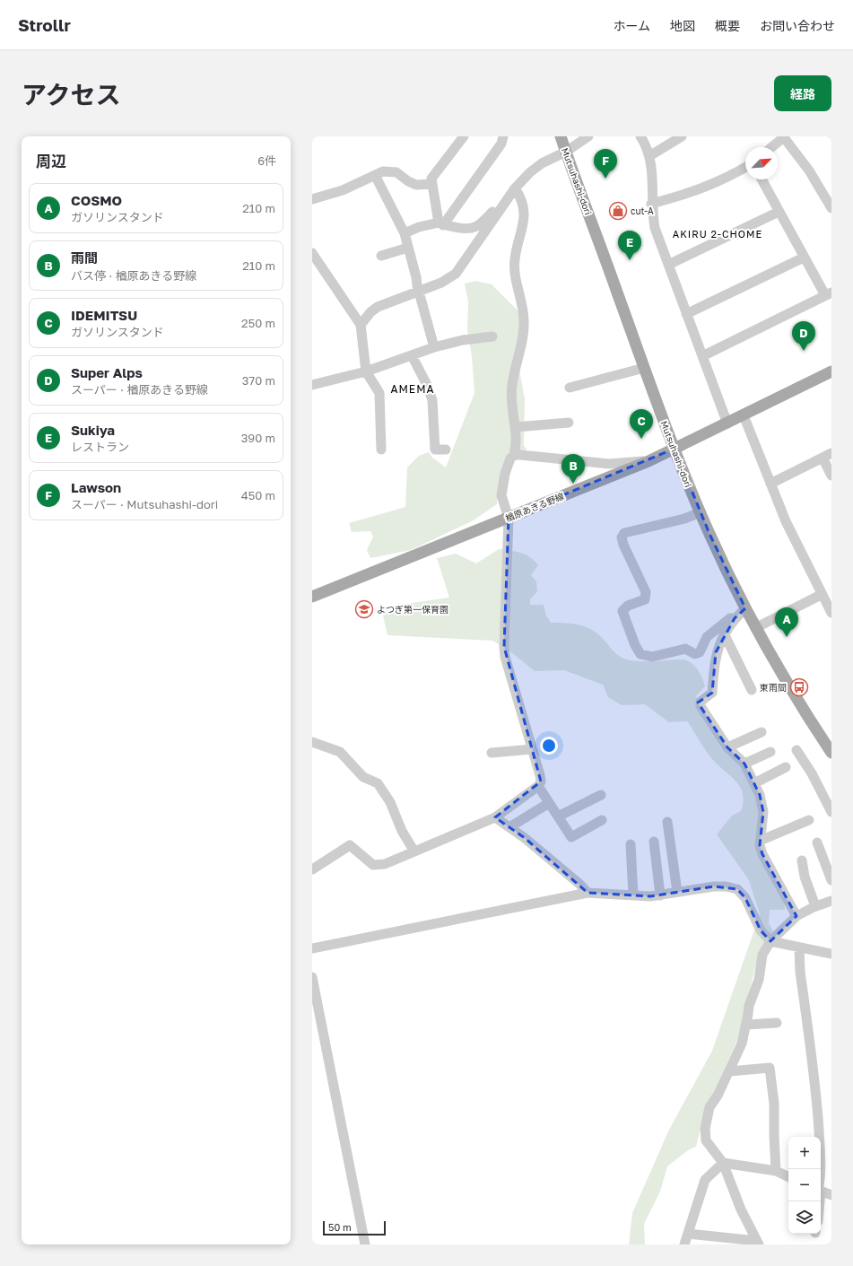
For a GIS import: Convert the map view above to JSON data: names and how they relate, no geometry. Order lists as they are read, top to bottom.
{
  "streets": {
    "main road": ["Mutsuhashi-dori", "楢原あきる野線"]
  },
  "crossings": [
    ["Mutsuhashi-dori", "楢原あきる野線"]
  ],
  "districts": ["AKIRU 2-CHOME", "AMEMA"],
  "places": {
    "shop": ["cut-A"],
    "school or university": ["よつぎ第一保育園"],
    "bus stop": ["東雨間"]
  },
  "scale_bar": "50 m",
  "north": "top right",
  "page": {
    "header": "Strollr",
    "nav": [
      "ホーム",
      "地図",
      "概要",
      "お問い合わせ"
    ],
    "title": "アクセス",
    "buttons": "経路",
    "heading": ["周辺", "6件"],
    "pins": [
      "F",
      "E",
      "D",
      "C",
      "B",
      "A"
    ],
    "list": [
      {
        "mark": "A",
        "name": "COSMO",
        "note": "ガソリンスタンド",
        "value": "210 m"
      },
      {
        "mark": "B",
        "name": "雨間",
        "note": "バス停 · 楢原あきる野線",
        "value": "210 m"
      },
      {
        "mark": "C",
        "name": "IDEMITSU",
        "note": "ガソリンスタンド",
        "value": "250 m"
      },
      {
        "mark": "D",
        "name": "Super Alps",
        "note": "スーパー · 楢原あきる野線",
        "value": "370 m"
      },
      {
        "mark": "E",
        "name": "Sukiya",
        "note": "レストラン",
        "value": "390 m"
      },
      {
        "mark": "F",
        "name": "Lawson",
        "note": "スーパー · Mutsuhashi-dori",
        "value": "450 m"
      }
    ],
    "map_buttons": ["+", "−"],
    "scale": "50 m"
  }
}
